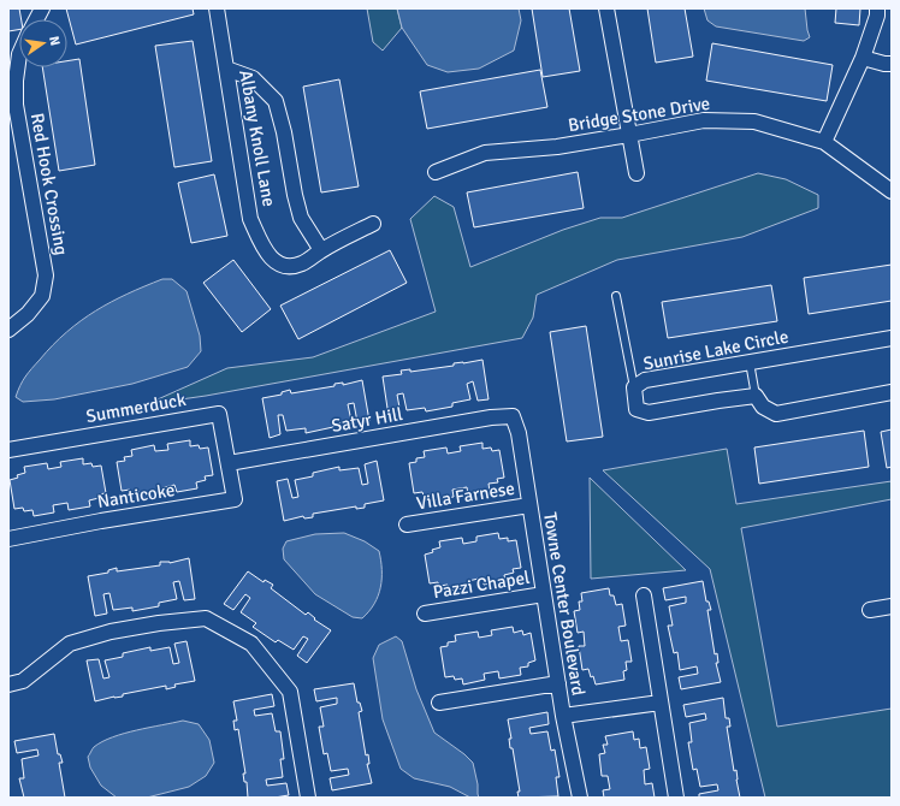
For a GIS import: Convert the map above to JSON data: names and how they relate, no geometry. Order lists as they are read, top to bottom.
{
  "streets": {
    "street": [
      "Bridge Stone Drive",
      "Albany Knoll Lane",
      "Red Hook Crossing",
      "Sunrise Lake Circle",
      "Summerduck",
      "Satyr Hill",
      "Nanticoke",
      "Villa Farnese",
      "Pazzi Chapel",
      "Towne Center Boulevard"
    ]
  },
  "crossings": [
    ["Summerduck", "Satyr Hill"],
    ["Summerduck", "Nanticoke"],
    ["Satyr Hill", "Nanticoke"],
    ["Satyr Hill", "Towne Center Boulevard"],
    ["Villa Farnese", "Towne Center Boulevard"],
    ["Pazzi Chapel", "Towne Center Boulevard"]
  ],
  "north": "right"
}
